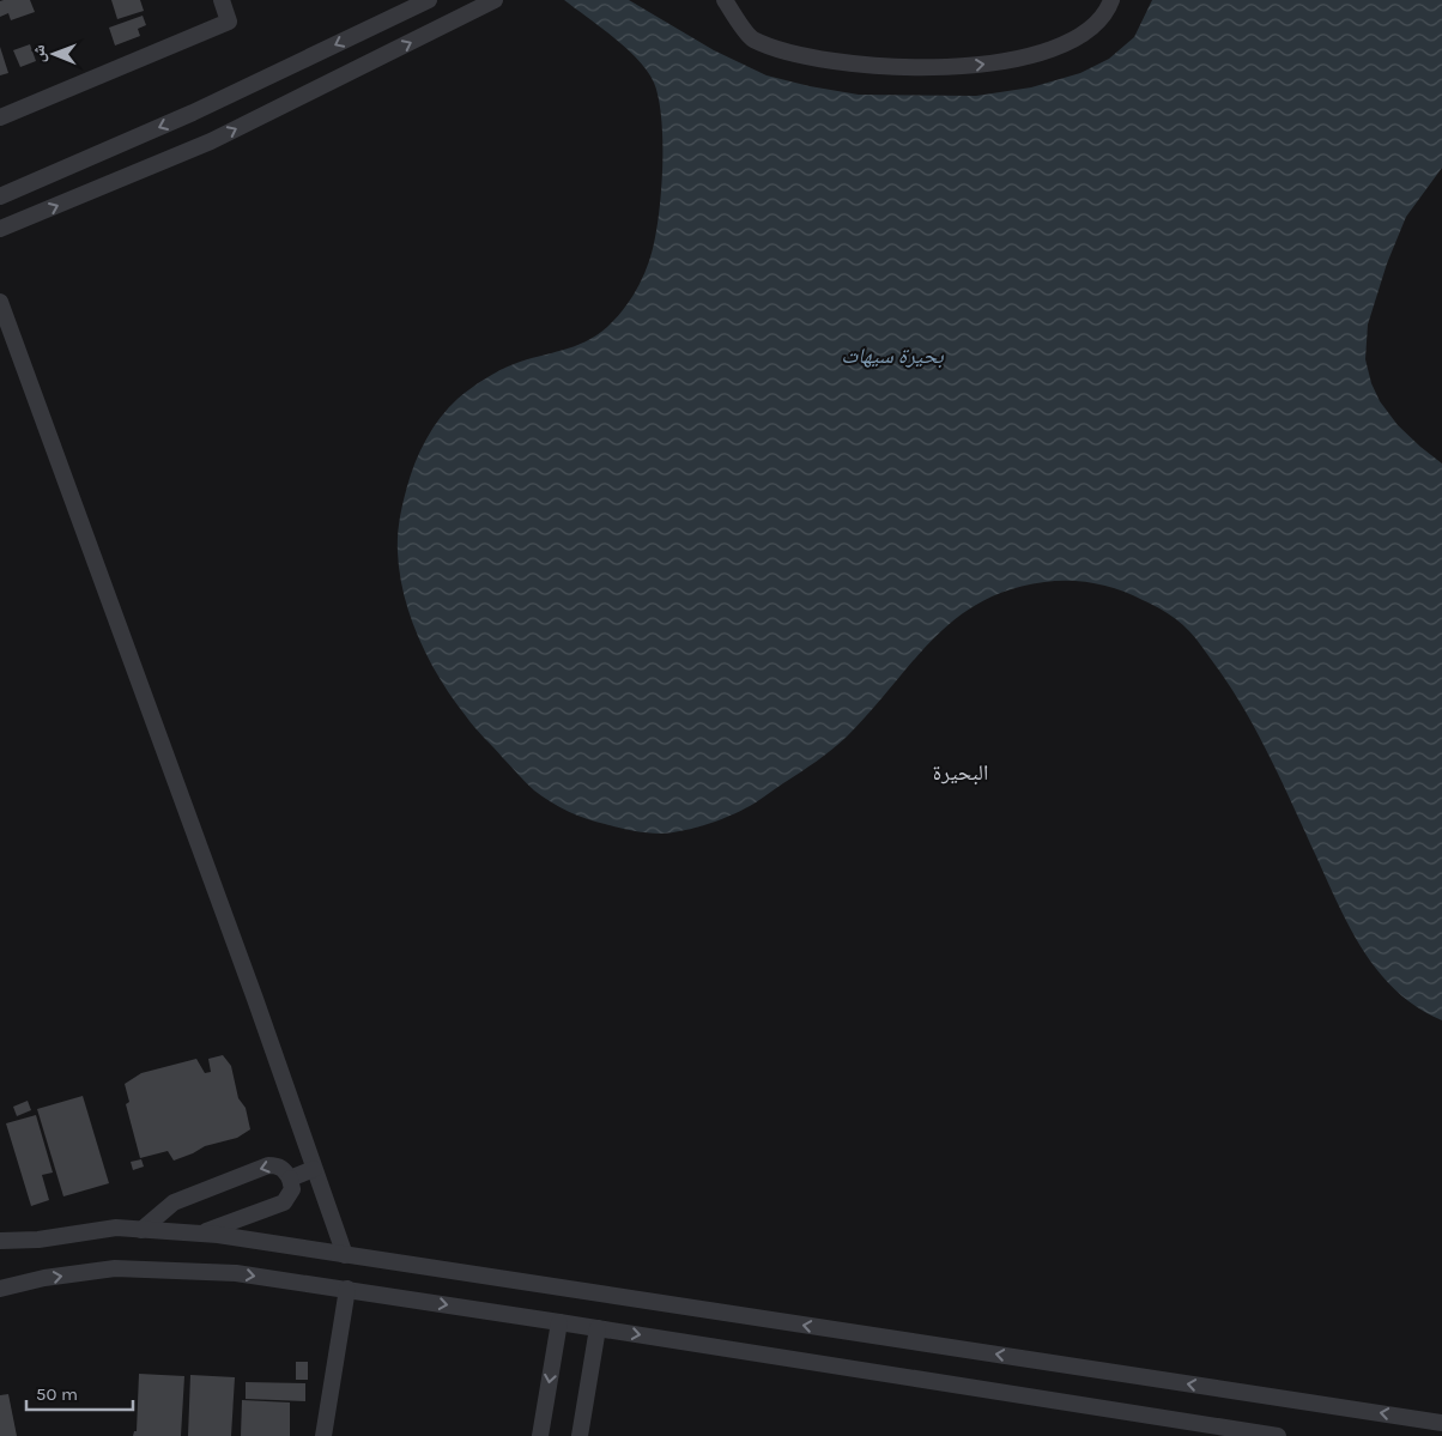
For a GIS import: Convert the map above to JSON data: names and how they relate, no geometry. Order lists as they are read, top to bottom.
{
  "districts": ["البحيرة"],
  "water": ["بحيرة سيهات"],
  "scale_bar": "50 m",
  "north": "left"
}
